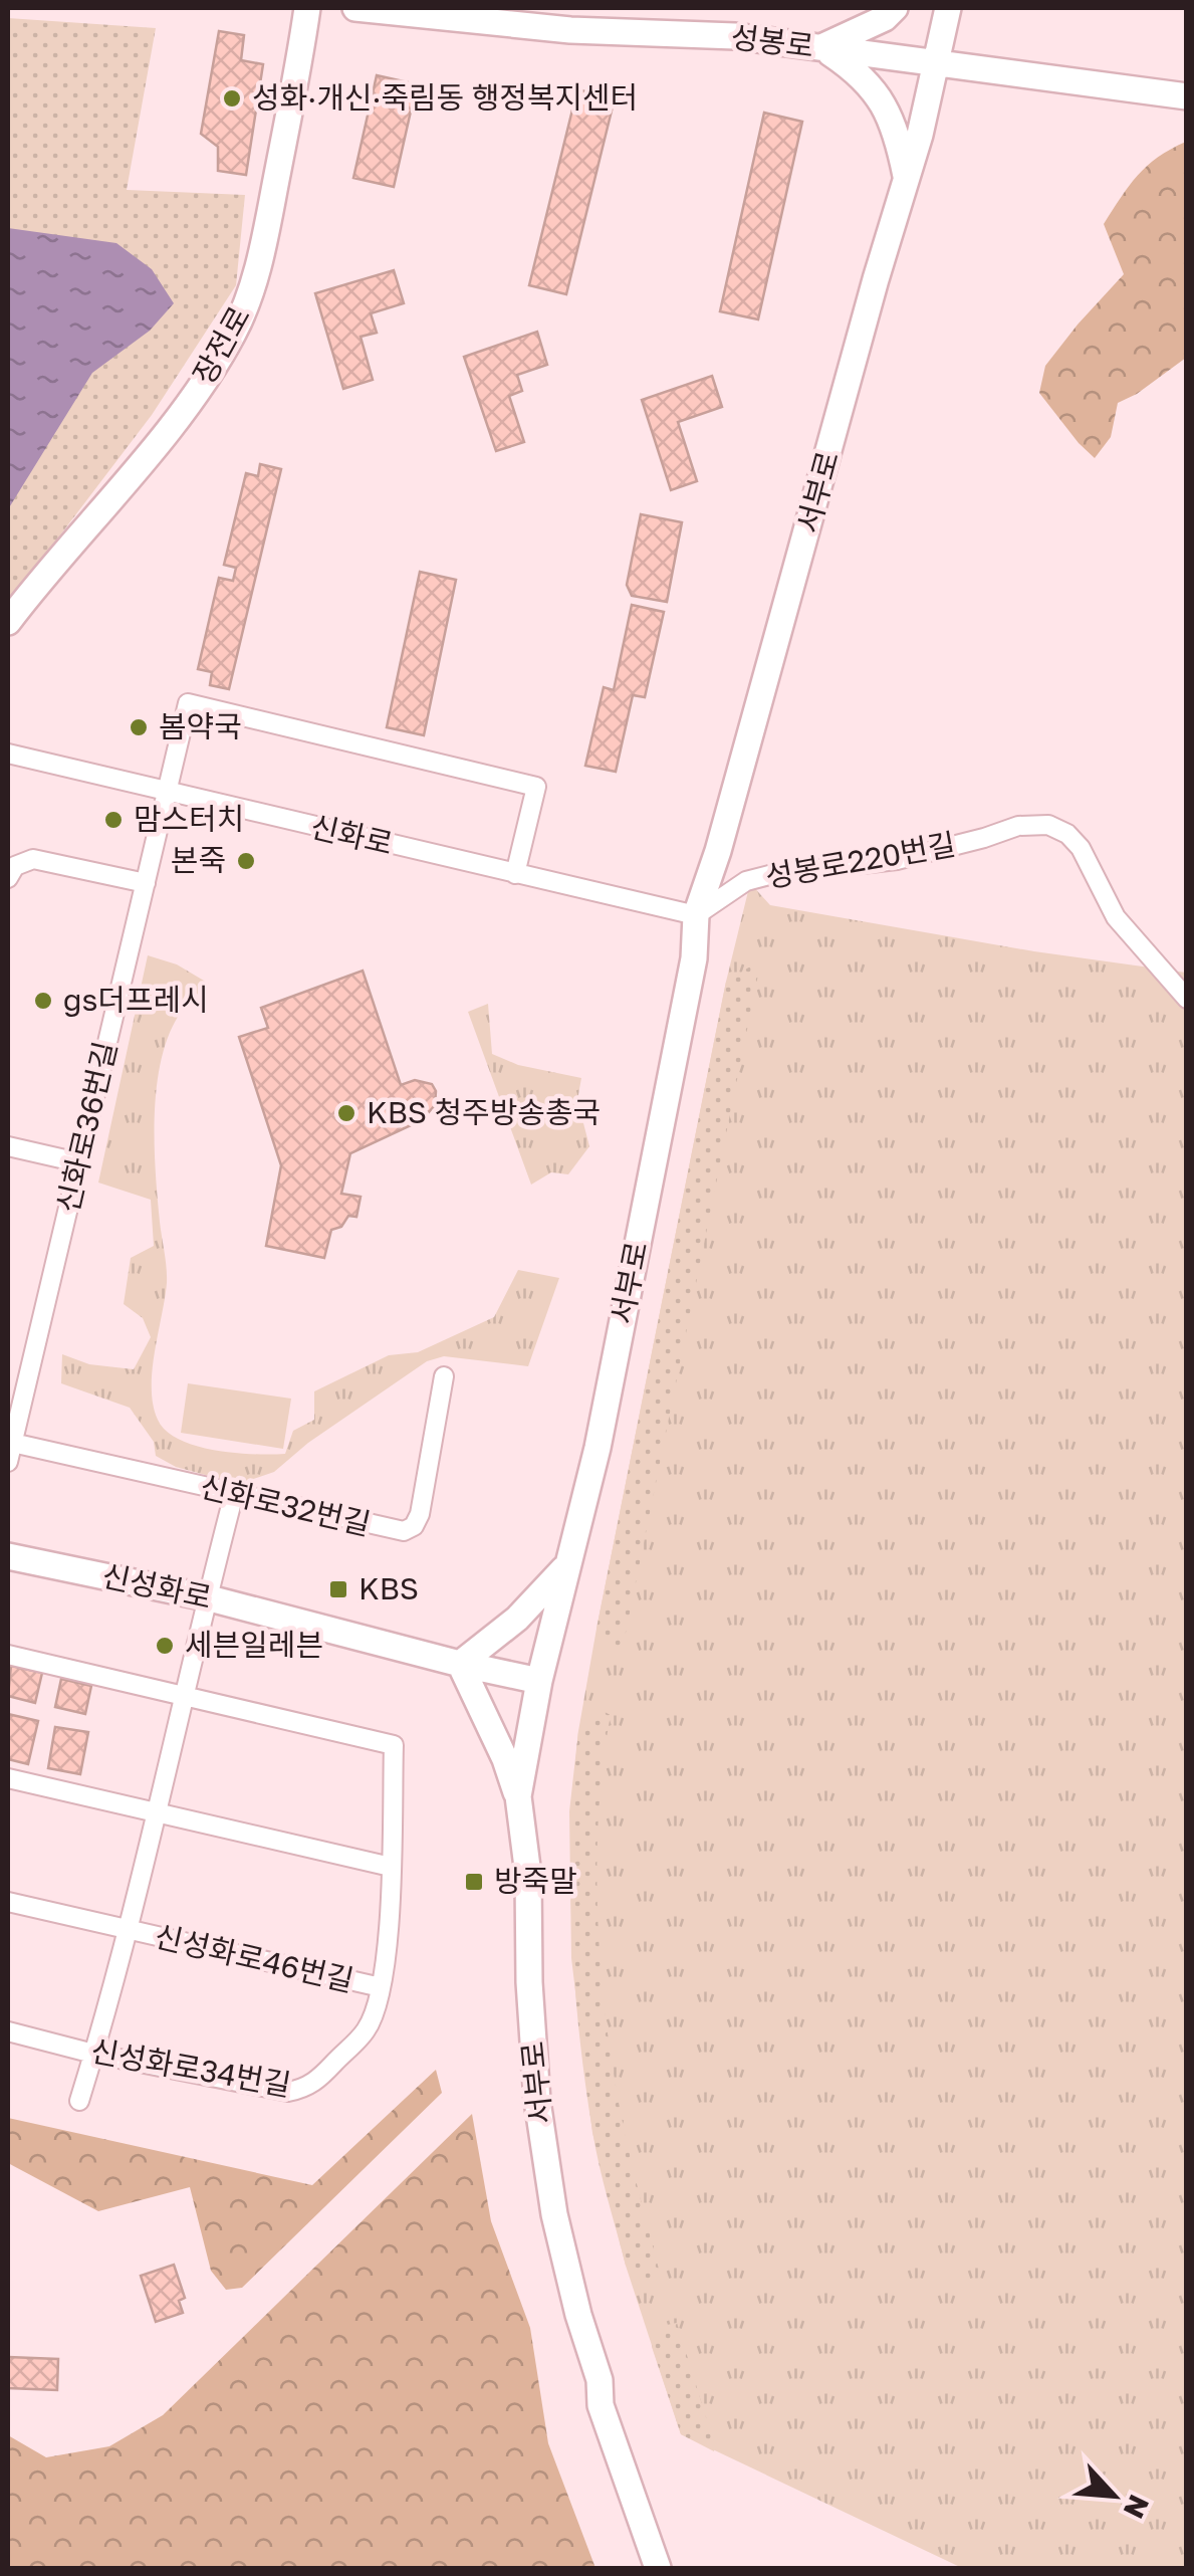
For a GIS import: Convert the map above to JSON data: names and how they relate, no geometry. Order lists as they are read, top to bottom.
{
  "streets": {
    "main road": [
      "성봉로",
      "장전로",
      "서부로",
      "신성화로"
    ],
    "street": [
      "신화로",
      "성봉로220번길",
      "신화로36번길",
      "신화로32번길",
      "신성화로46번길",
      "신성화로34번길"
    ]
  },
  "crossings": [
    ["성봉로", "서부로"],
    ["서부로", "신화로"],
    ["서부로", "성봉로220번길"],
    ["서부로", "신성화로"],
    ["신화로", "성봉로220번길"],
    ["신화로", "신화로36번길"],
    ["신화로36번길", "신화로32번길"],
    ["신화로32번길", "신성화로46번길"],
    ["신성화로", "신성화로46번길"],
    ["신성화로46번길", "신성화로34번길"]
  ],
  "places": {
    "other": [
      "성화·개신·죽림동 행정복지센터",
      "봄약국",
      "맘스터치",
      "본죽",
      "gs더프레시",
      "KBS 청주방송총국",
      "세븐일레븐"
    ],
    "transit": ["KBS", "방죽말"]
  },
  "north": "bottom right"
}
